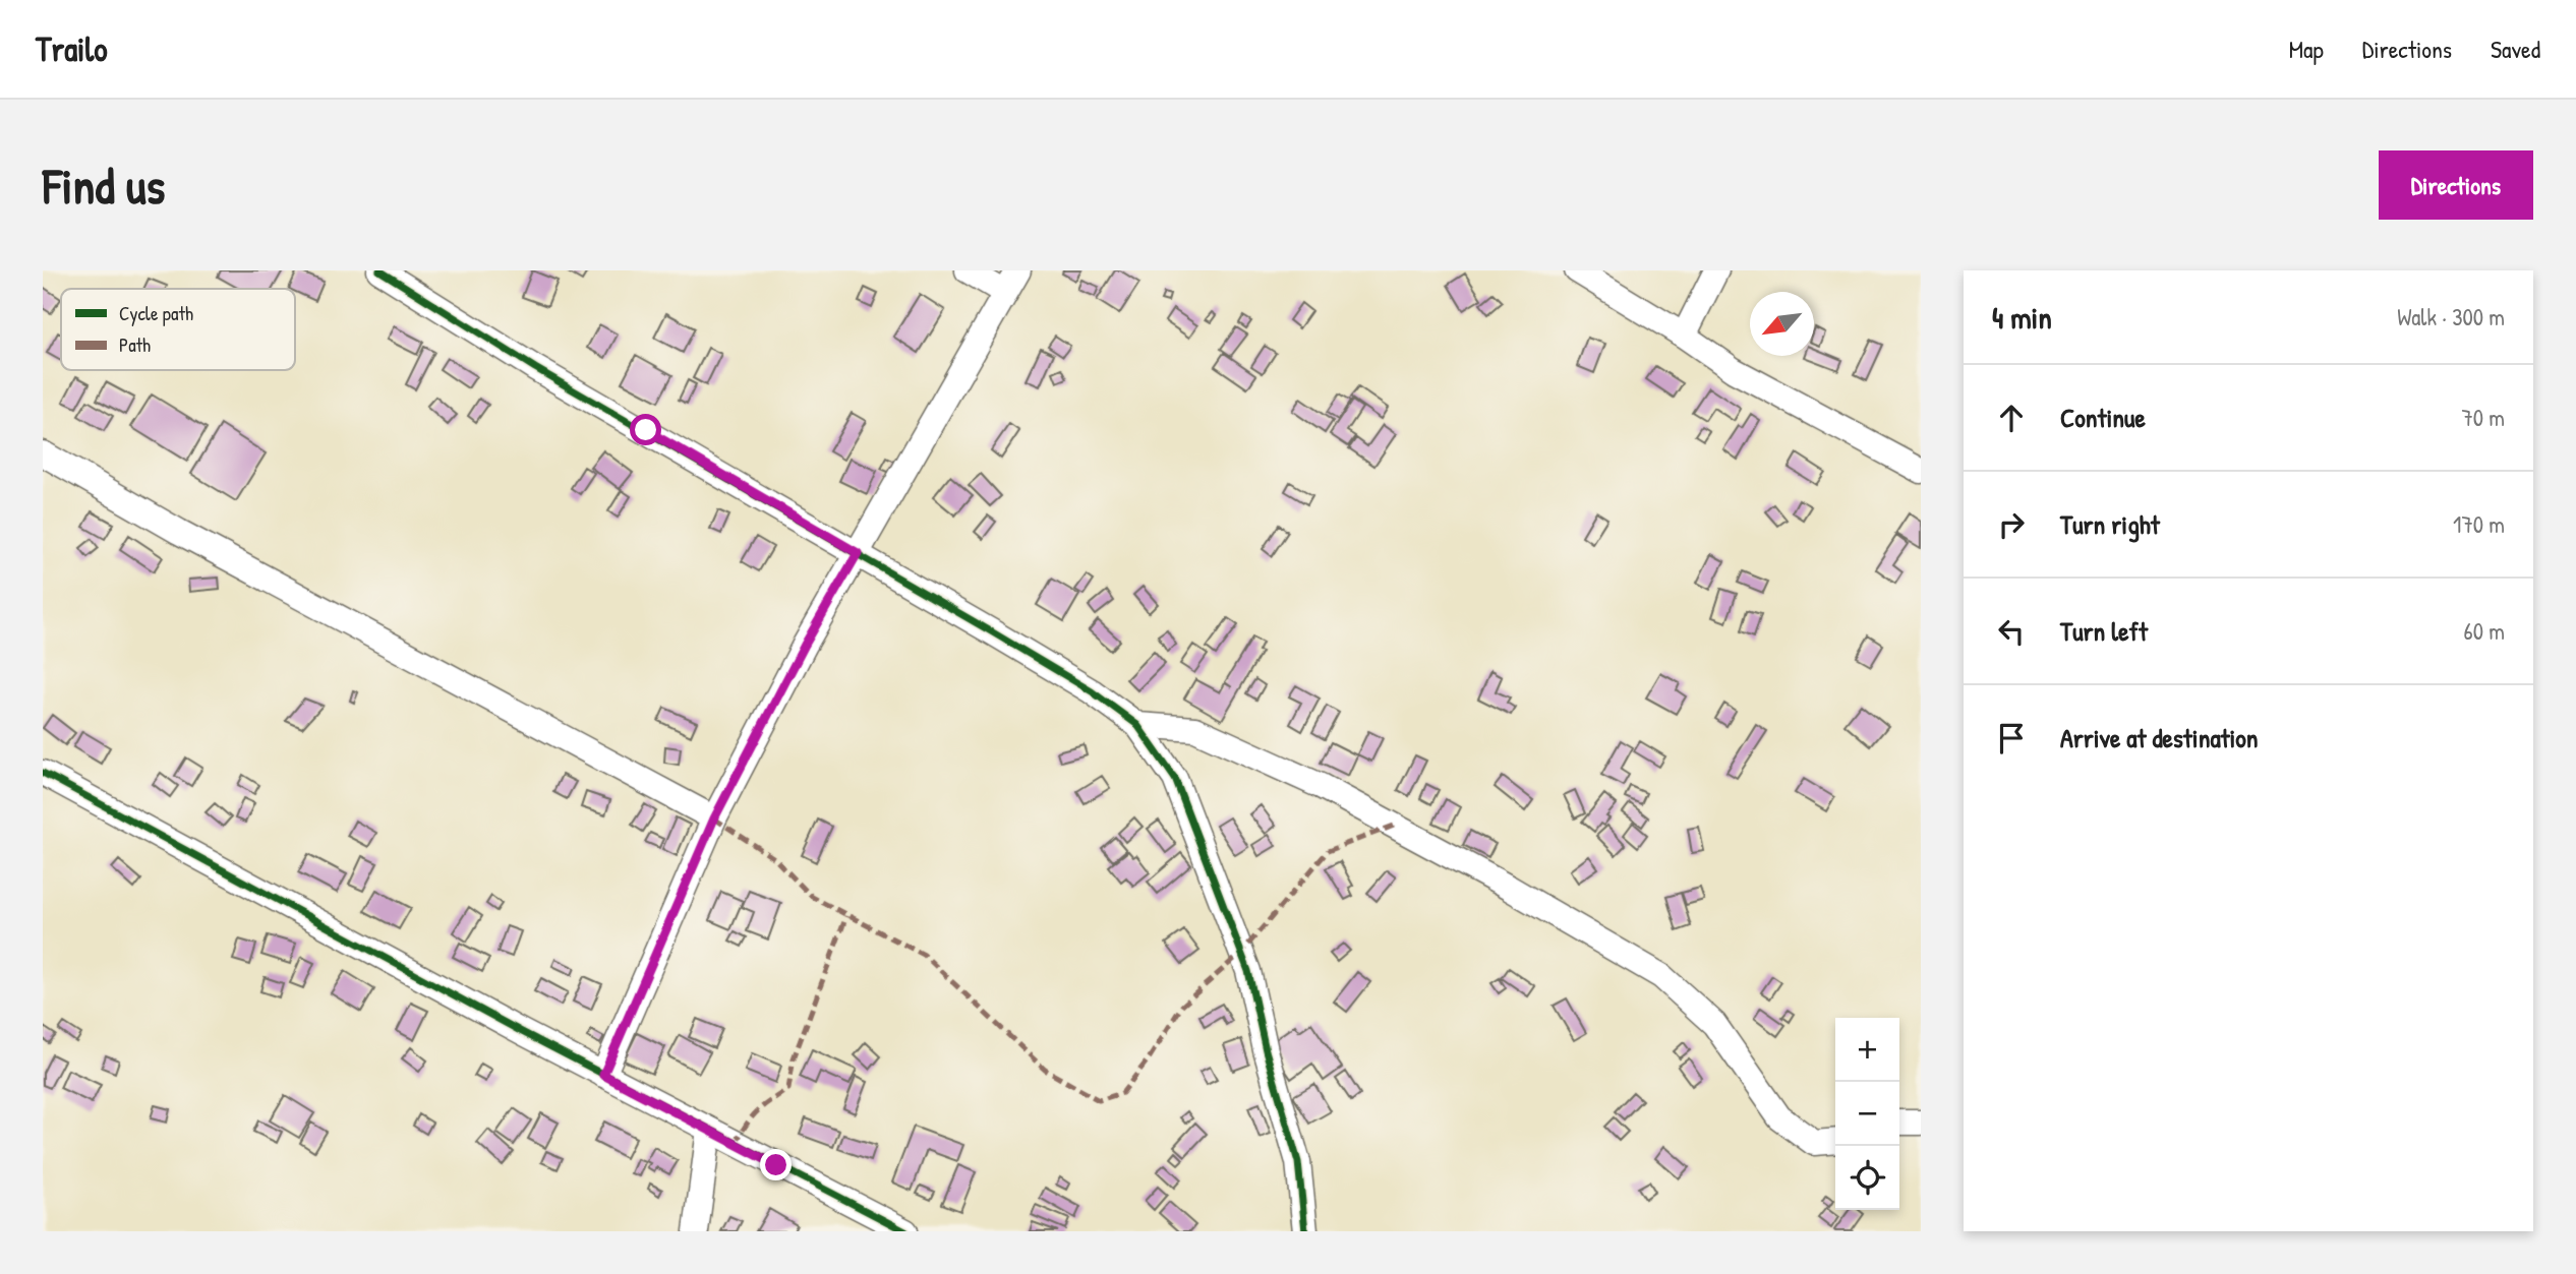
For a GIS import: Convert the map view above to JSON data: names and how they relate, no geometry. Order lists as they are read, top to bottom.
{
  "legend": ["Cycle path", "Path"],
  "north": "bottom left",
  "page": {
    "header": "Trailo",
    "nav": ["Map", "Directions", "Saved"],
    "buttons": "Directions",
    "title": "Find us",
    "heading": ["4 min", "Walk · 300 m"],
    "list": [
      ["Continue", "70 m"],
      ["Turn right", "170 m"],
      ["Turn left", "60 m"],
      "Arrive at destination"
    ],
    "map_buttons": ["+", "−"]
  }
}
